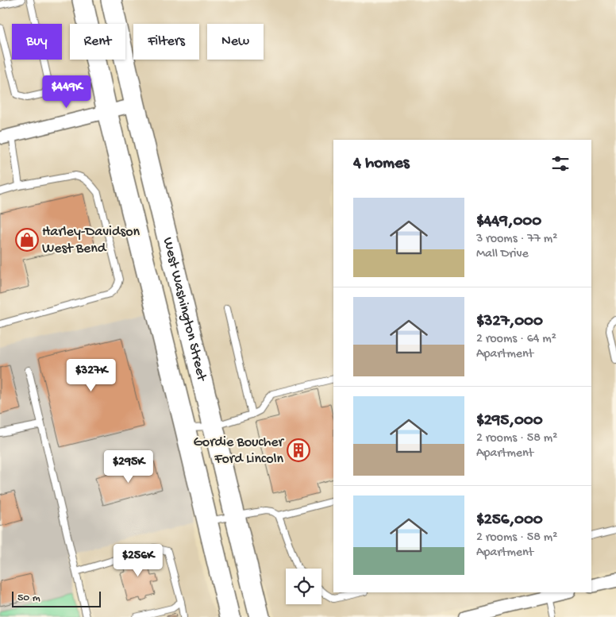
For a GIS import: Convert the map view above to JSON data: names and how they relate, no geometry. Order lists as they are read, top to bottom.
{
  "streets": {
    "main road": ["West Washington Street"]
  },
  "places": {
    "shop": ["Harley-Davidson West Bend"],
    "building": ["Gordie Boucher Ford Lincoln"]
  },
  "scale_bar": "50 m",
  "page": {
    "chip": [
      "Buy",
      "Rent",
      "Filters",
      "New"
    ],
    "price": [
      "$449K",
      "$327K",
      "$295K",
      "$256K"
    ],
    "heading": "4 homes",
    "list": [
      {
        "name": "$449,000",
        "note": "3 rooms · 77 m² · Mall Drive"
      },
      {
        "name": "$327,000",
        "note": "2 rooms · 64 m² · Apartment"
      },
      {
        "name": "$295,000",
        "note": "2 rooms · 58 m² · Apartment"
      },
      {
        "name": "$256,000",
        "note": "2 rooms · 58 m² · Apartment"
      }
    ],
    "scale": "50 m"
  }
}
